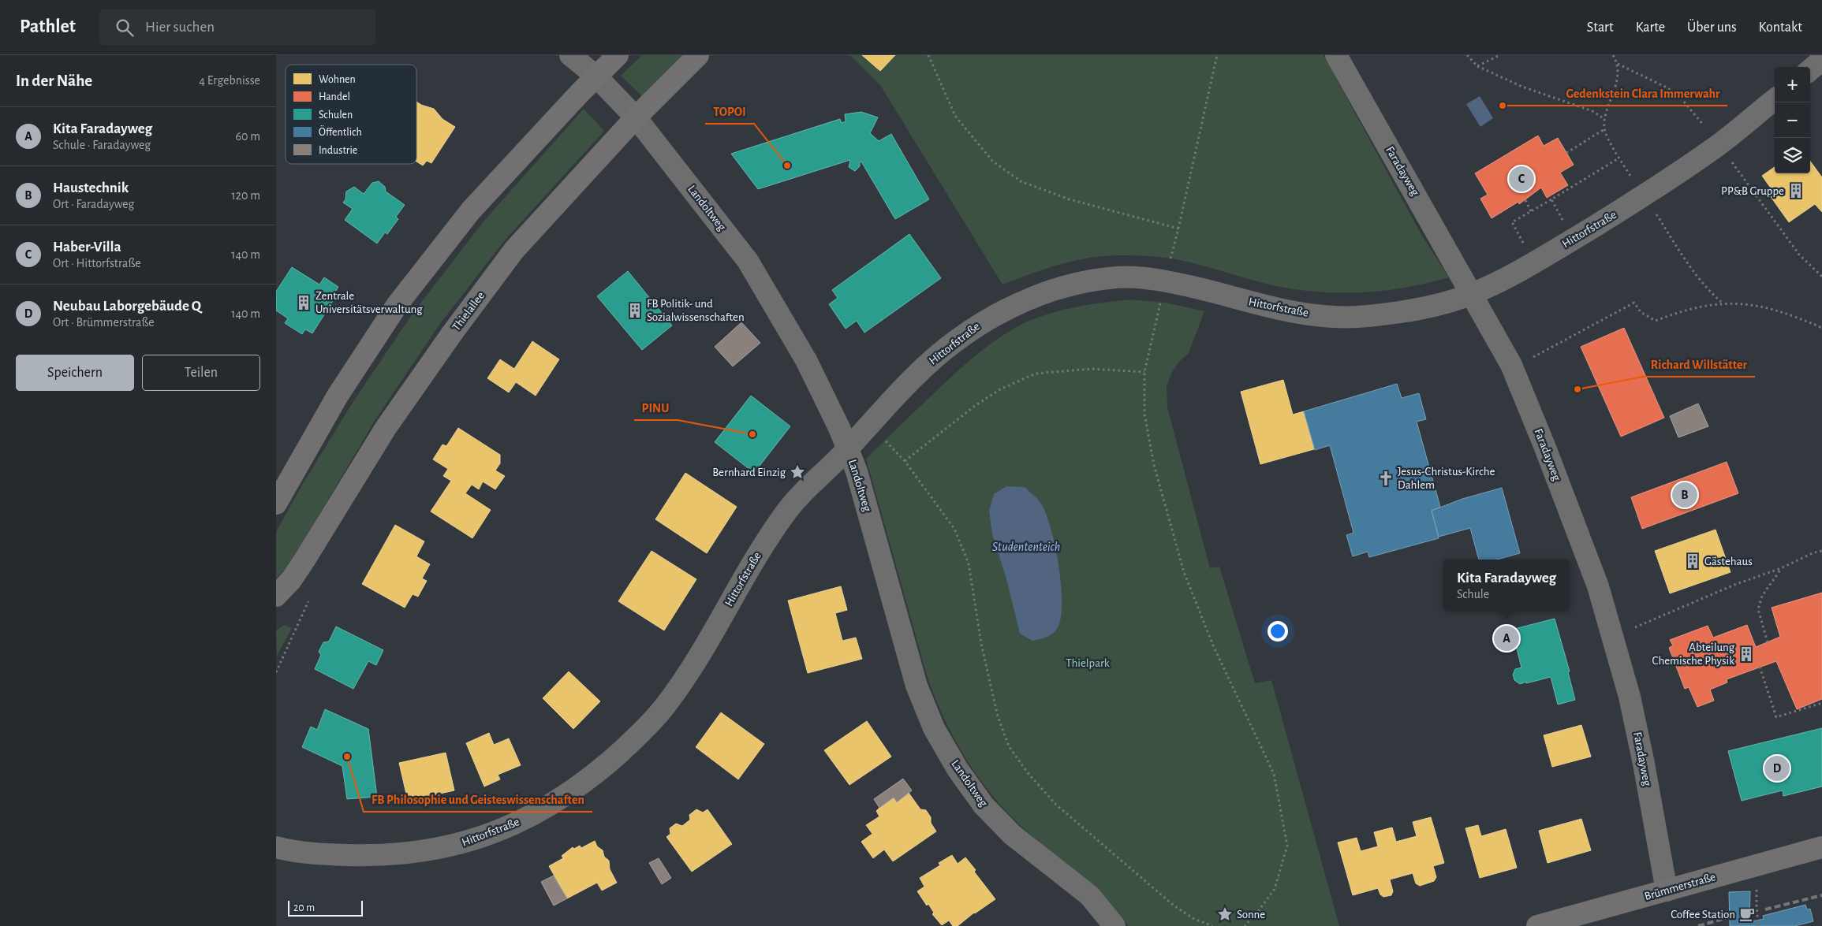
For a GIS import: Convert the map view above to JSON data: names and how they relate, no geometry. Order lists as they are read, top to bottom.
{
  "streets": {
    "main road": ["Thielallee", "Brümmerstraße"],
    "street": ["Faradayweg", "Landoltweg", "Hittorfstraße"]
  },
  "crossings": [
    ["Faradayweg", "Hittorfstraße"],
    ["Faradayweg", "Brümmerstraße"],
    ["Landoltweg", "Hittorfstraße"],
    ["Landoltweg", "Thielallee"]
  ],
  "water": ["Studententeich"],
  "parks": ["Thielpark"],
  "places": {
    "other": [
      "Gedenkstein Clara Immerwahr",
      "TOPOI",
      "Richard Willstätter",
      "PINU",
      "FB Philosophie und Geisteswissenschaften"
    ],
    "building": [
      "PP&B Gruppe",
      "Zentrale Universitätsverwaltung",
      "FB Politik- und Sozialwissenschaften",
      "Gästehaus",
      "Abteilung Chemische Physik"
    ],
    "place": ["Bernhard Einzig", "Sonne"],
    "church": ["Jesus-Christus-Kirche Dahlem"],
    "cafe": ["Coffee Station"]
  },
  "legend": [
    "Wohnen",
    "Handel",
    "Schulen",
    "Öffentlich",
    "Industrie"
  ],
  "scale_bar": "20 m",
  "page": {
    "header": "Pathlet",
    "search": "Hier suchen",
    "nav": [
      "Start",
      "Karte",
      "Über uns",
      "Kontakt"
    ],
    "heading": ["In der Nähe", "4 Ergebnisse"],
    "map_buttons": ["+", "−"],
    "list": [
      {
        "mark": "A",
        "name": "Kita Faradayweg",
        "note": "Schule · Faradayweg",
        "value": "60 m"
      },
      {
        "mark": "B",
        "name": "Haustechnik",
        "note": "Ort · Faradayweg",
        "value": "120 m"
      },
      {
        "mark": "C",
        "name": "Haber-Villa",
        "note": "Ort · Hittorfstraße",
        "value": "140 m"
      },
      {
        "mark": "D",
        "name": "Neubau Laborgebäude Q",
        "note": "Ort · Brümmerstraße",
        "value": "140 m"
      }
    ],
    "pins": [
      "C",
      "B",
      "A",
      "D"
    ],
    "buttons": ["Speichern", "Teilen"],
    "popup": ["Kita Faradayweg", "Schule"],
    "scale": "20 m"
  }
}
